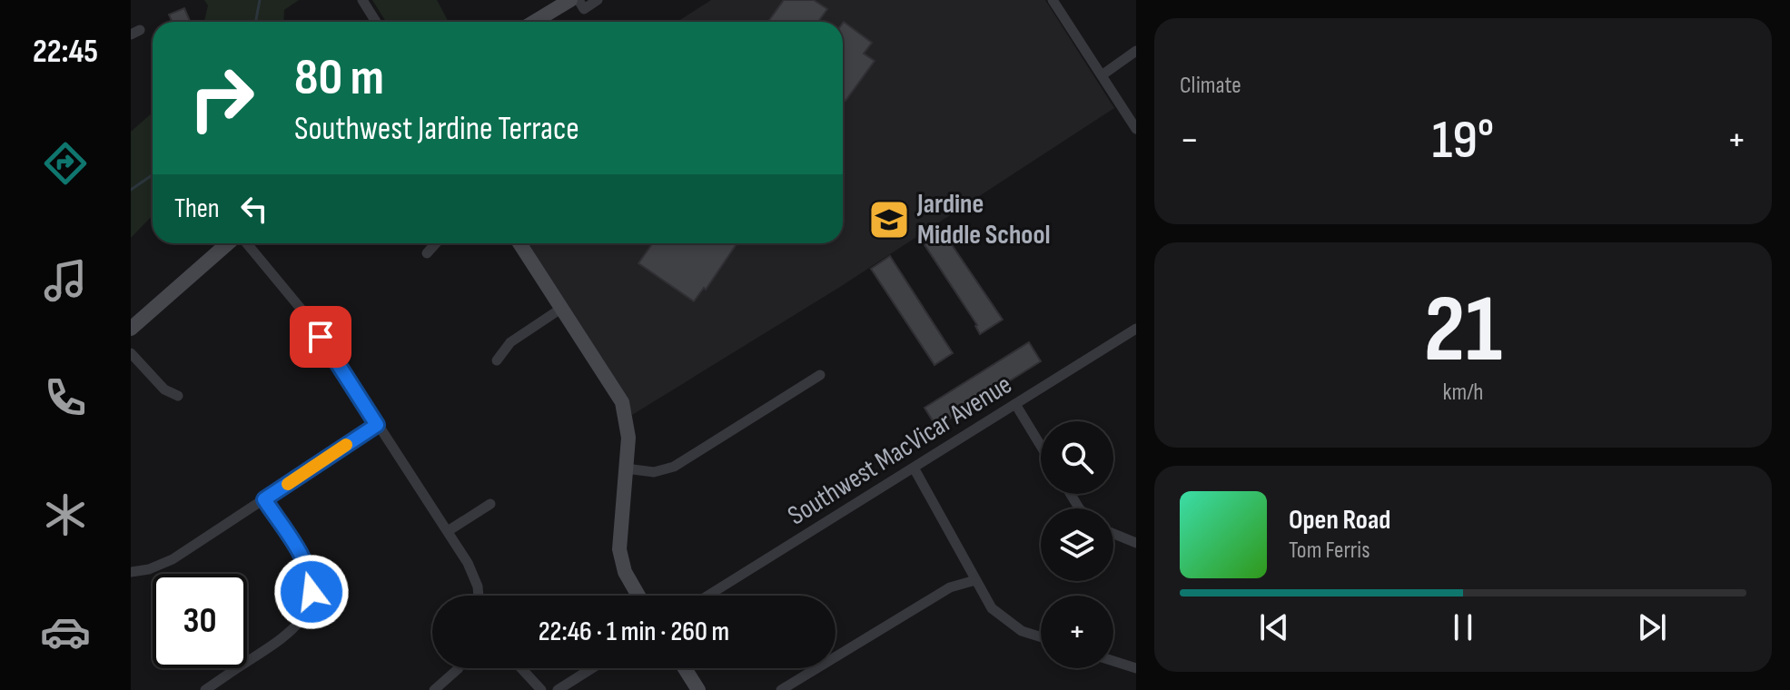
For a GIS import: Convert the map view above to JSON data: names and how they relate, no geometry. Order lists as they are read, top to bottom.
{
  "streets": {
    "street": ["Southwest MacVicar Avenue"]
  },
  "places": {
    "school or university": ["Jardine Middle School"]
  },
  "page": {
    "tabs": "22:45",
    "tile": [
      "Climate",
      ["21", "km/h"]
    ],
    "turn": ["80 m", "Southwest Jardine Terrace"],
    "heat": ["−", "19°", "+"],
    "then": "Then",
    "map_buttons": "+",
    "song": ["Open Road", "Tom Ferris"],
    "limit": "30",
    "trip": "22:46 · 1 min · 260 m"
  }
}
